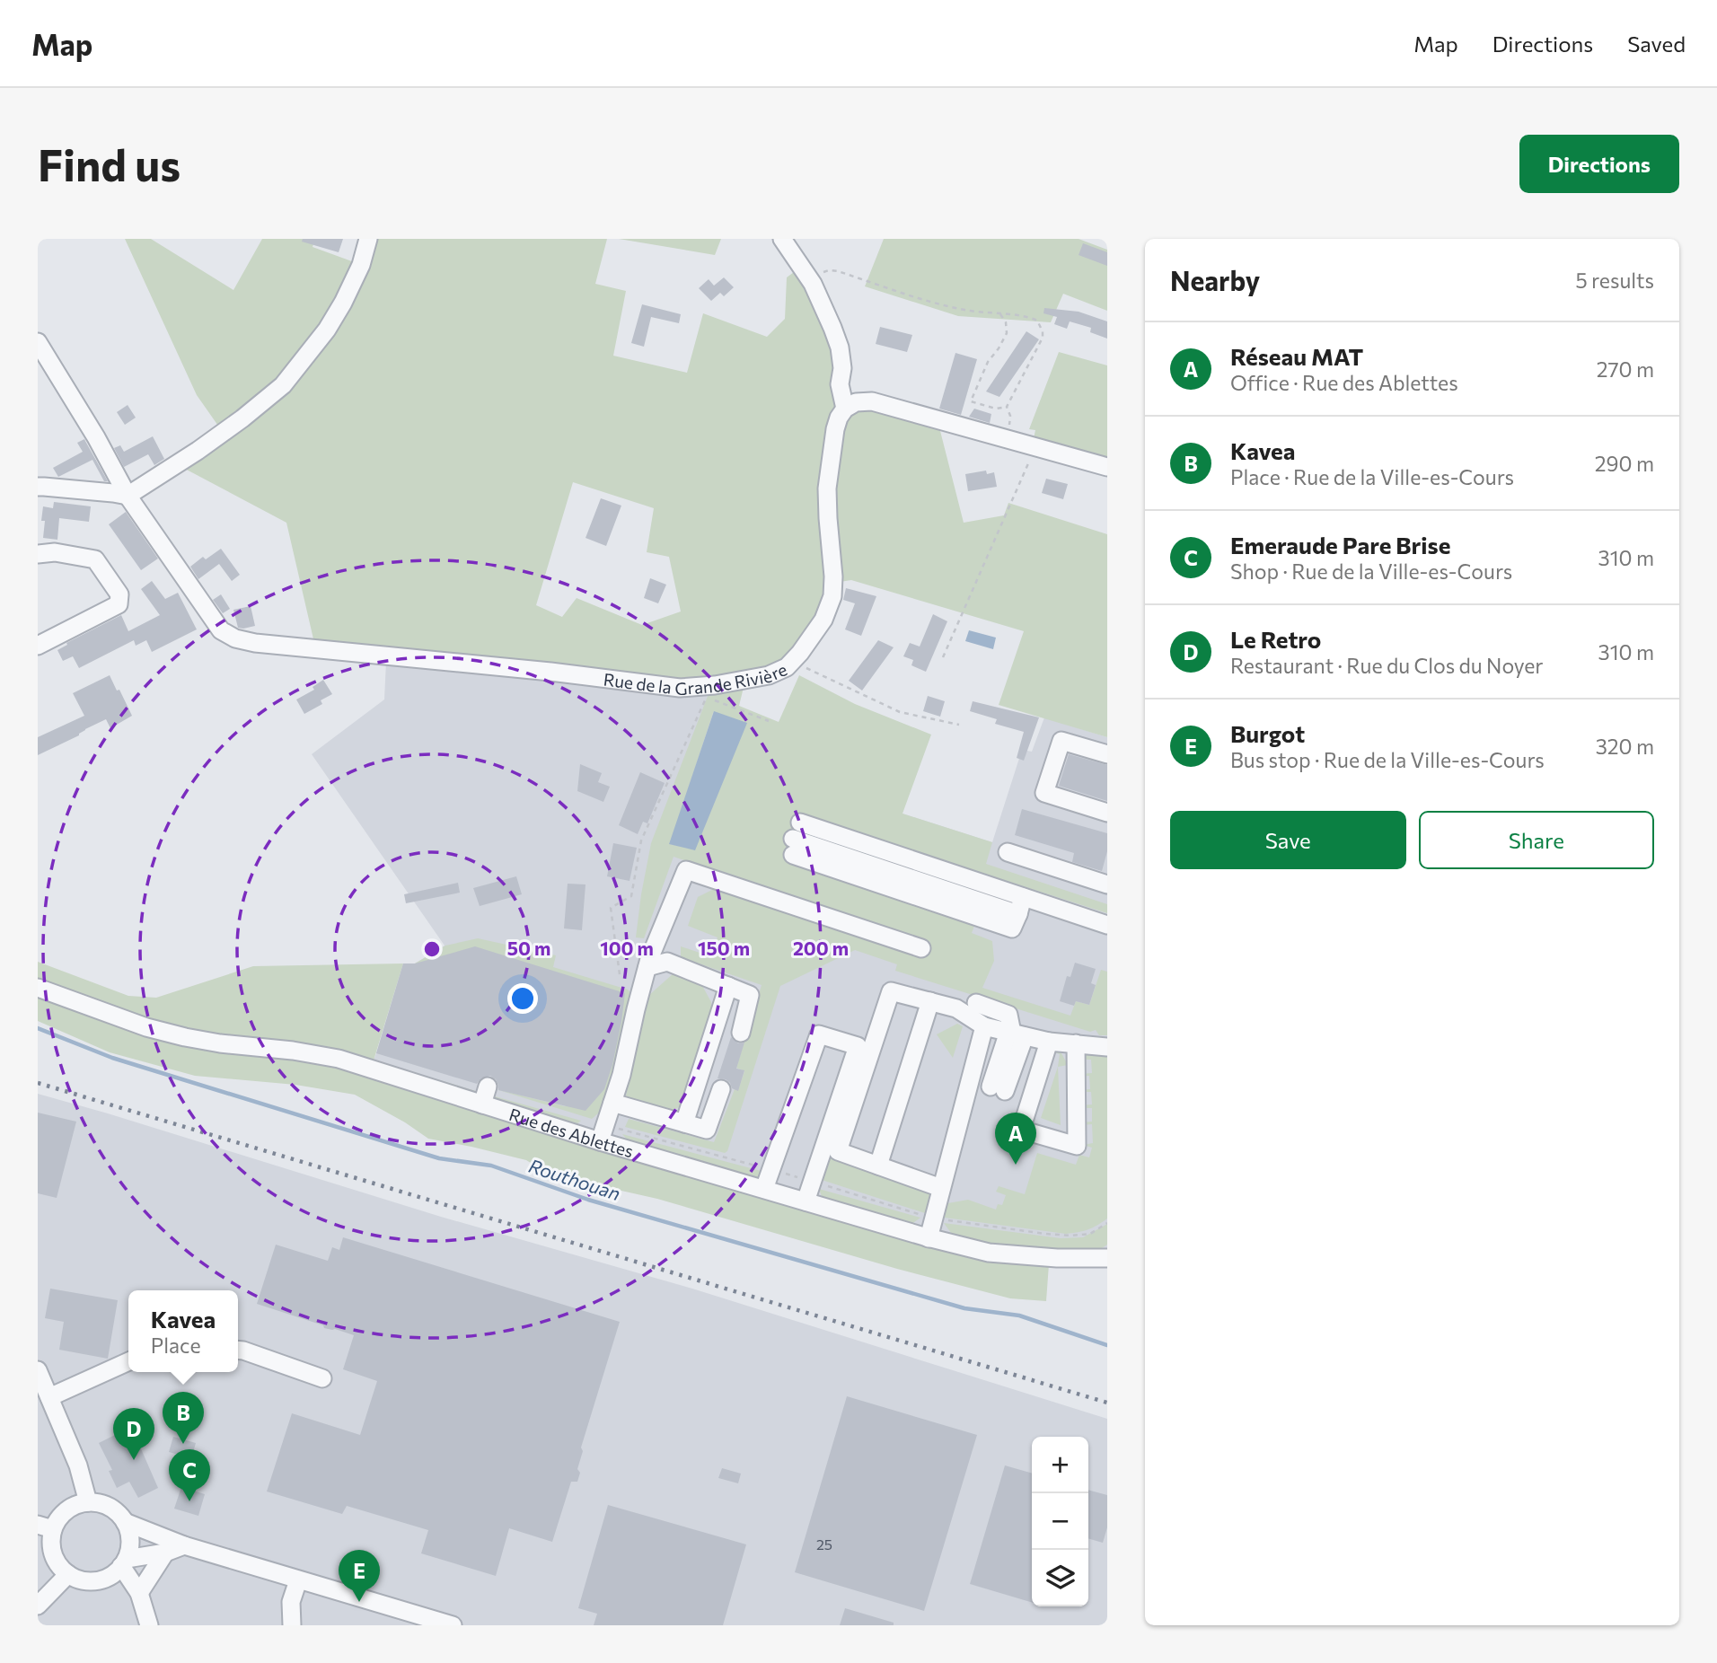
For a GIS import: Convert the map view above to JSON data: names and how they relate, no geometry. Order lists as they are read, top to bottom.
{
  "streets": {
    "street": ["Rue de la Grande Rivière", "Rue des Ablettes"]
  },
  "water": ["Routhouan"],
  "house_numbers": ["25"],
  "page": {
    "header": "Map",
    "nav": ["Map", "Directions", "Saved"],
    "buttons": [
      "Directions",
      ["Save", "Share"]
    ],
    "title": "Find us",
    "heading": ["Nearby", "5 results"],
    "list": [
      {
        "mark": "A",
        "name": "Réseau MAT",
        "note": "Office · Rue des Ablettes",
        "value": "270 m"
      },
      {
        "mark": "B",
        "name": "Kavea",
        "note": "Place · Rue de la Ville-es-Cours",
        "value": "290 m"
      },
      {
        "mark": "C",
        "name": "Emeraude Pare Brise",
        "note": "Shop · Rue de la Ville-es-Cours",
        "value": "310 m"
      },
      {
        "mark": "D",
        "name": "Le Retro",
        "note": "Restaurant · Rue du Clos du Noyer",
        "value": "310 m"
      },
      {
        "mark": "E",
        "name": "Burgot",
        "note": "Bus stop · Rue de la Ville-es-Cours",
        "value": "320 m"
      }
    ],
    "pins": [
      "A",
      "B",
      "D",
      "C",
      "E"
    ],
    "popup": ["Kavea", "Place"],
    "map_buttons": ["+", "−"]
  },
  "rings": [
    "50 m",
    "100 m",
    "150 m",
    "200 m"
  ]
}
